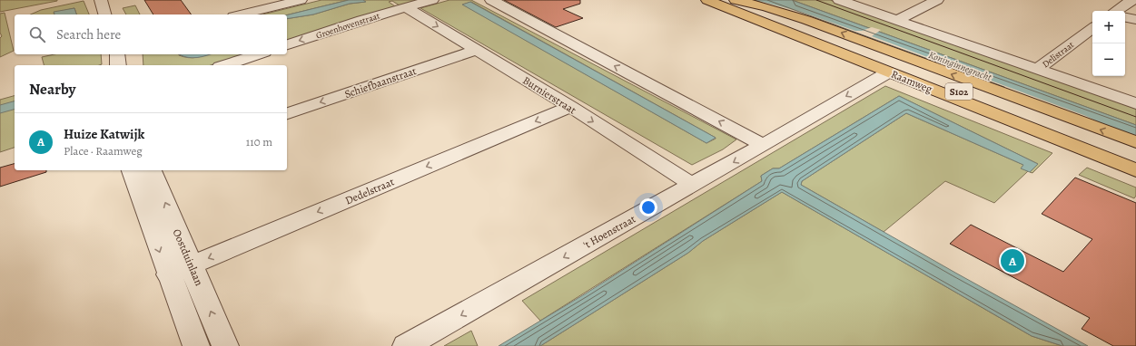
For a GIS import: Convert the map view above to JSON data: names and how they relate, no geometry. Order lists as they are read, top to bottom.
{
  "streets": {
    "main road": ["Raamweg", "S102"],
    "street": [
      "Groenhovenstraat",
      "Delistraat",
      "Schiefbaanstraat",
      "Burnierstraat",
      "Dedelstraat",
      "'t Hoenstraat",
      "Oostduinlaan"
    ]
  },
  "crossings": [
    ["Groenhovenstraat", "Burnierstraat"],
    ["Raamweg", "'t Hoenstraat"],
    ["Schiefbaanstraat", "Burnierstraat"],
    ["Burnierstraat", "Dedelstraat"],
    ["Burnierstraat", "'t Hoenstraat"],
    ["Dedelstraat", "Oostduinlaan"]
  ],
  "one_way": [
    "Groenhovenstraat",
    "Schiefbaanstraat",
    "Dedelstraat",
    "'t Hoenstraat"
  ],
  "water": ["Koninginnegracht"],
  "page": {
    "map_buttons": ["+", "−"],
    "search": "Search here",
    "heading": "Nearby",
    "list": [
      {
        "mark": "A",
        "name": "Huize Katwijk",
        "note": "Place · Raamweg",
        "value": "110 m"
      }
    ],
    "pins": "A"
  }
}
